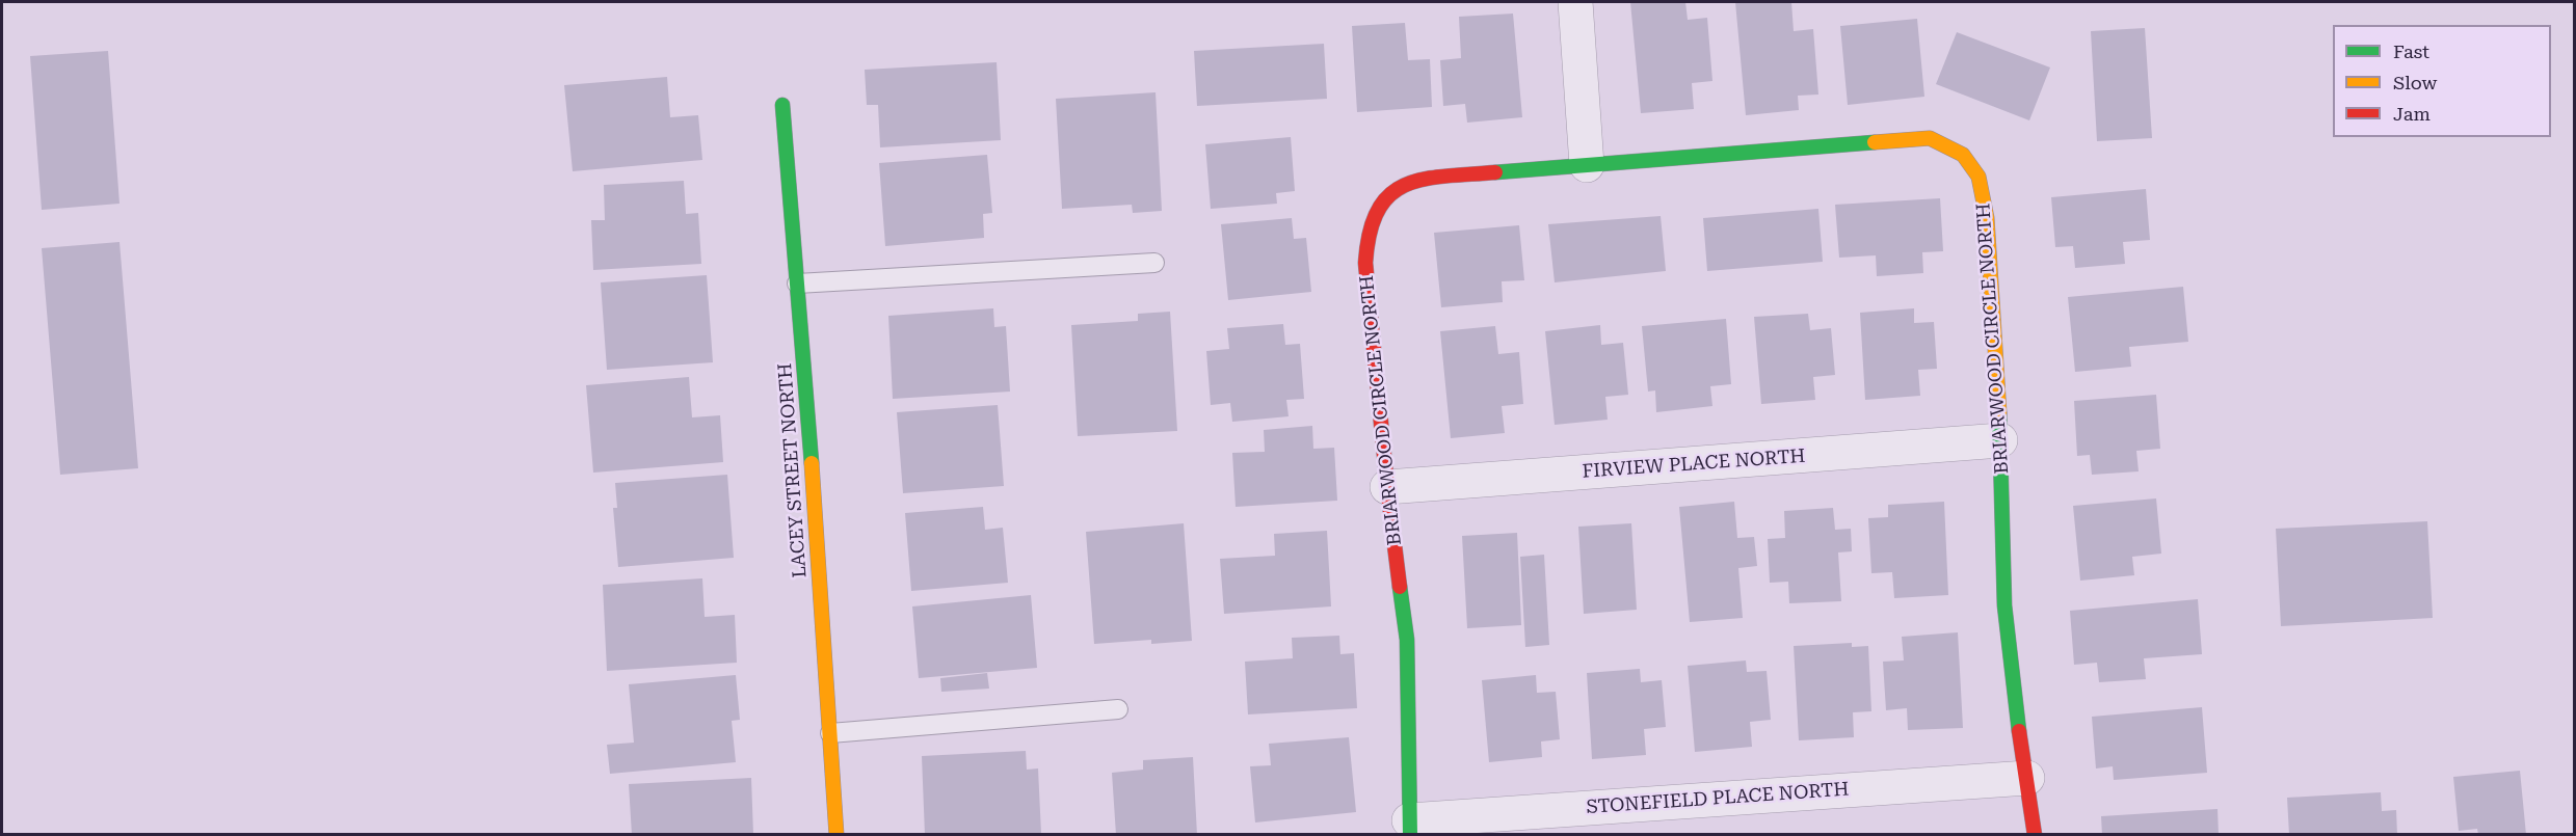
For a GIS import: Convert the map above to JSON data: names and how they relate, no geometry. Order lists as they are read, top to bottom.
{
  "streets": {
    "street": [
      "BRIARWOOD CIRCLE NORTH",
      "FIRVIEW PLACE NORTH",
      "LACEY STREET NORTH",
      "STONEFIELD PLACE NORTH"
    ]
  },
  "crossings": [
    ["BRIARWOOD CIRCLE NORTH", "FIRVIEW PLACE NORTH"],
    ["BRIARWOOD CIRCLE NORTH", "STONEFIELD PLACE NORTH"]
  ],
  "legend": ["Fast", "Slow", "Jam"]
}
